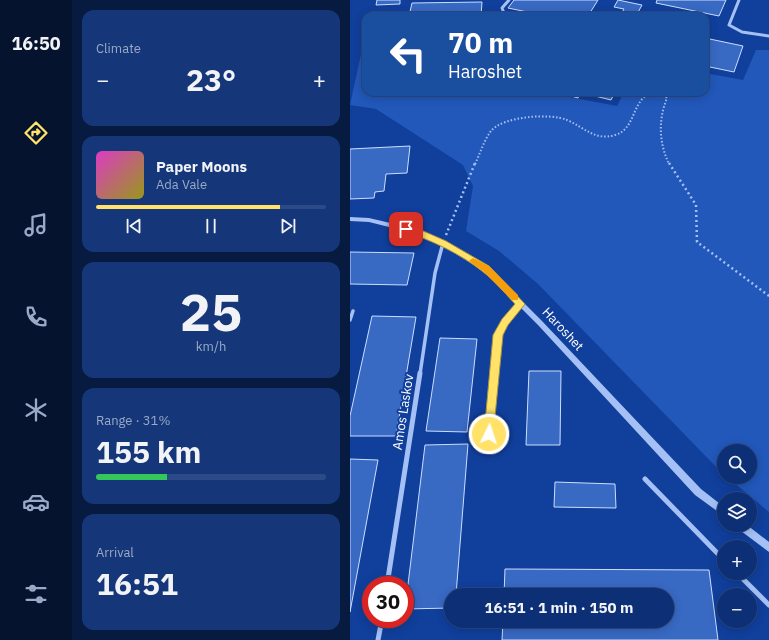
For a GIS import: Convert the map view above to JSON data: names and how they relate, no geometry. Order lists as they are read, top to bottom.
{
  "streets": {
    "street": ["Haroshet", "Amos Laskov"]
  },
  "crossings": [
    ["Haroshet", "Amos Laskov"]
  ],
  "page": {
    "tabs": "16:50",
    "tile": [
      "Climate",
      ["25", "km/h"],
      ["Range · 31%", "155 km"],
      ["Arrival", "16:51"]
    ],
    "turn": ["70 m", "Haroshet"],
    "heat": ["−", "23°", "+"],
    "song": ["Paper Moons", "Ada Vale"],
    "map_buttons": ["+", "−"],
    "limit": "30",
    "trip": "16:51 · 1 min · 150 m"
  }
}
